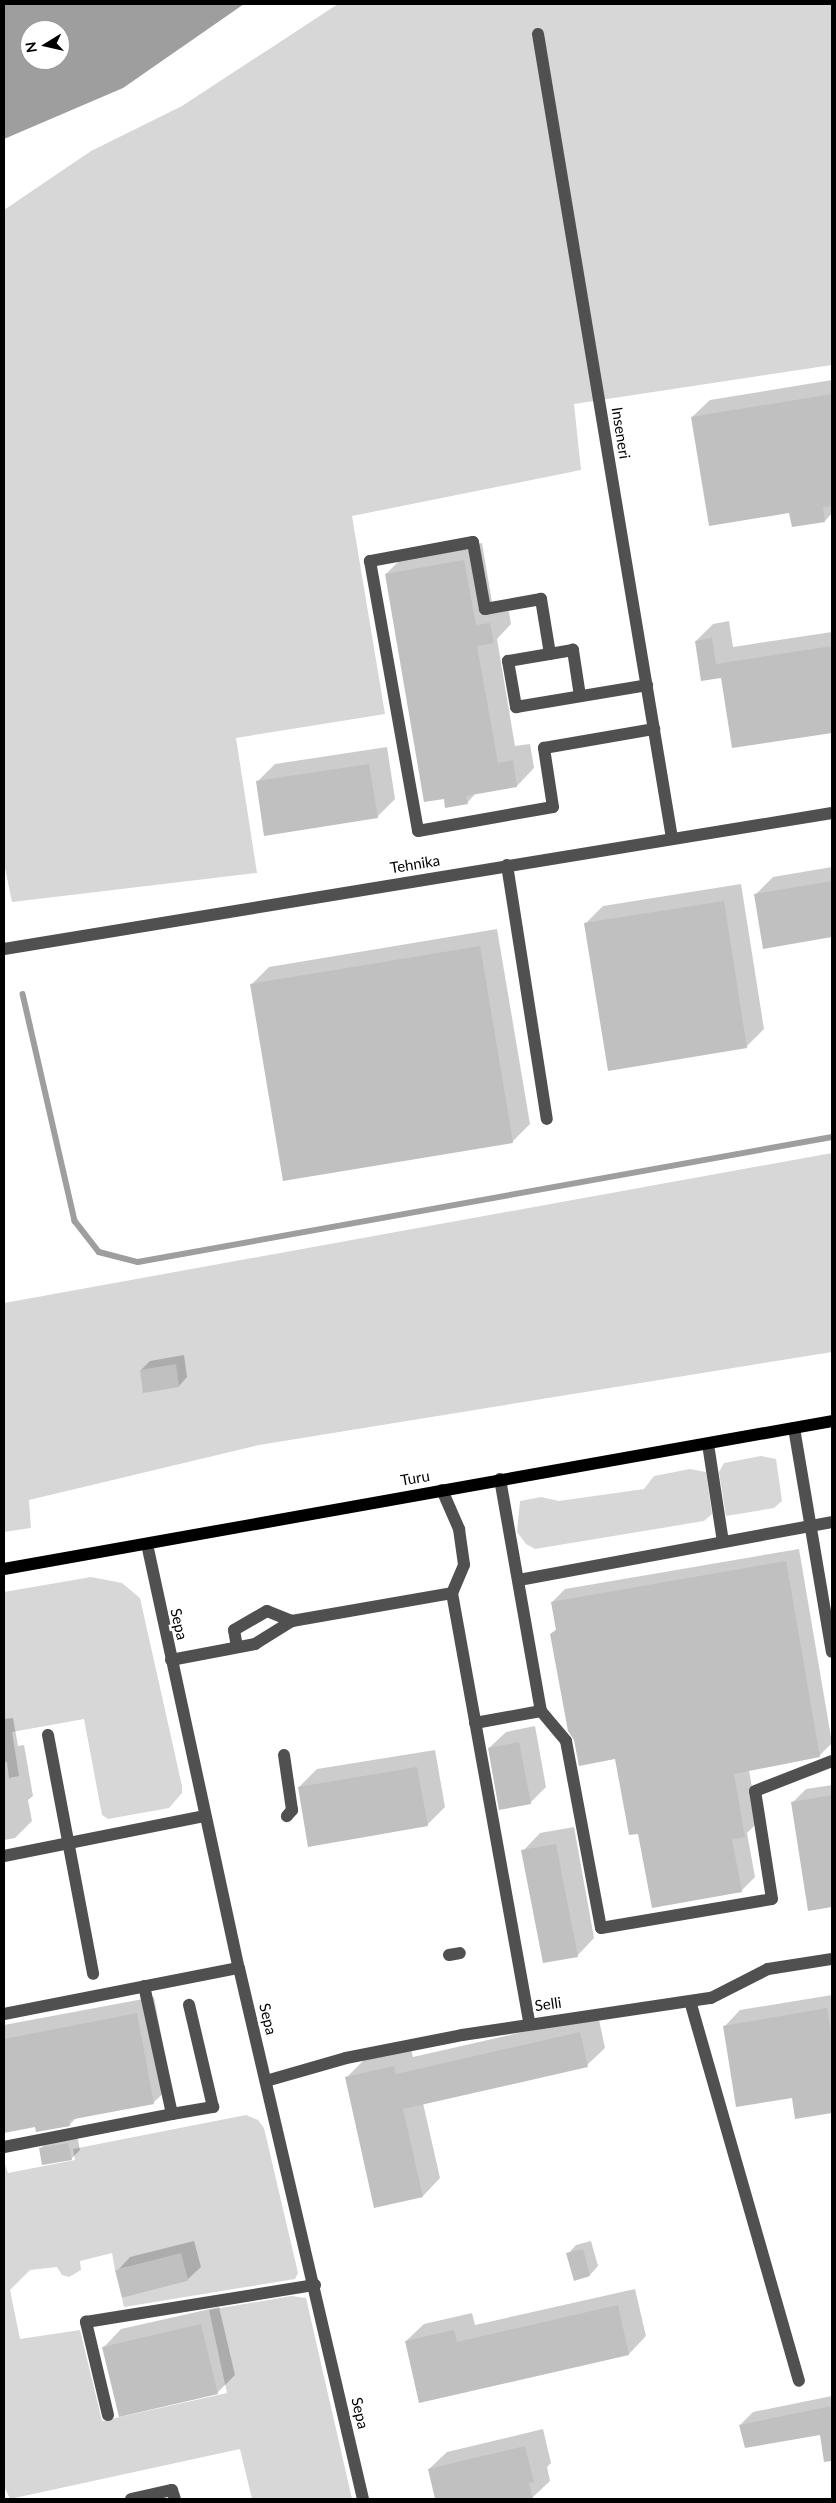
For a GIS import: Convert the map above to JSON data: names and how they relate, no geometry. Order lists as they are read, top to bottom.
{
  "streets": {
    "main road": ["Turu"],
    "street": [
      "Inseneri",
      "Tehnika",
      "Sepa",
      "Selli"
    ]
  },
  "crossings": [
    ["Inseneri", "Tehnika"],
    ["Turu", "Sepa"],
    ["Sepa", "Selli"]
  ],
  "north": "left"
}
